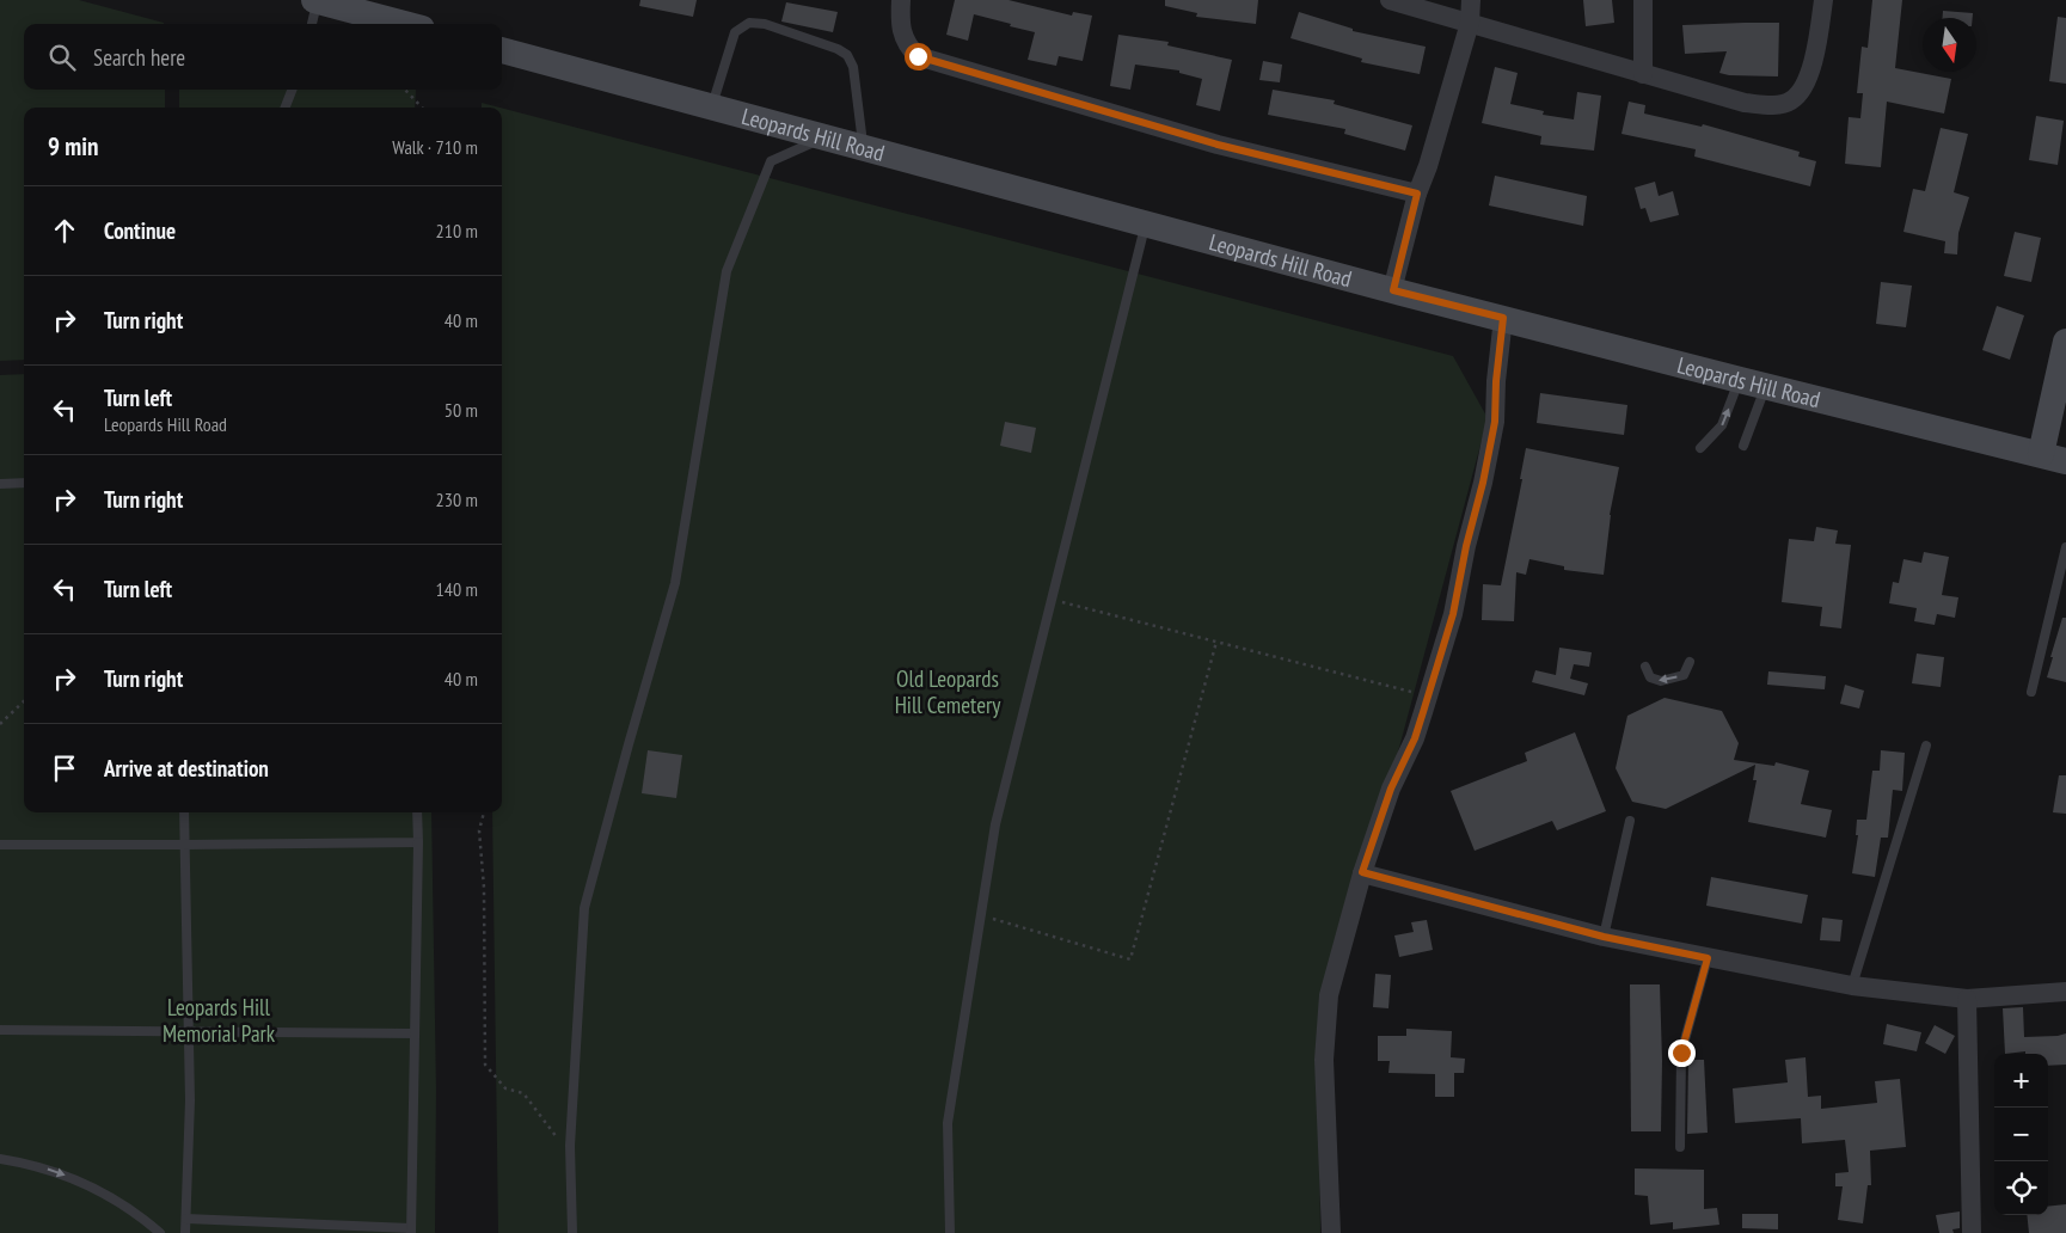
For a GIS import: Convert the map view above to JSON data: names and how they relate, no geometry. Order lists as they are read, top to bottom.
{
  "streets": {
    "main road": ["Leopards Hill Road"]
  },
  "parks": ["Old Leopards Hill Cemetery", "Leopards Hill Memorial Park"],
  "north": "bottom",
  "page": {
    "search": "Search here",
    "heading": ["9 min", "Walk · 710 m"],
    "list": [
      ["Continue", "210 m"],
      ["Turn right", "40 m"],
      ["Turn left", "Leopards Hill Road", "50 m"],
      ["Turn right", "230 m"],
      ["Turn left", "140 m"],
      ["Turn right", "40 m"],
      "Arrive at destination"
    ],
    "map_buttons": ["+", "−"]
  }
}
